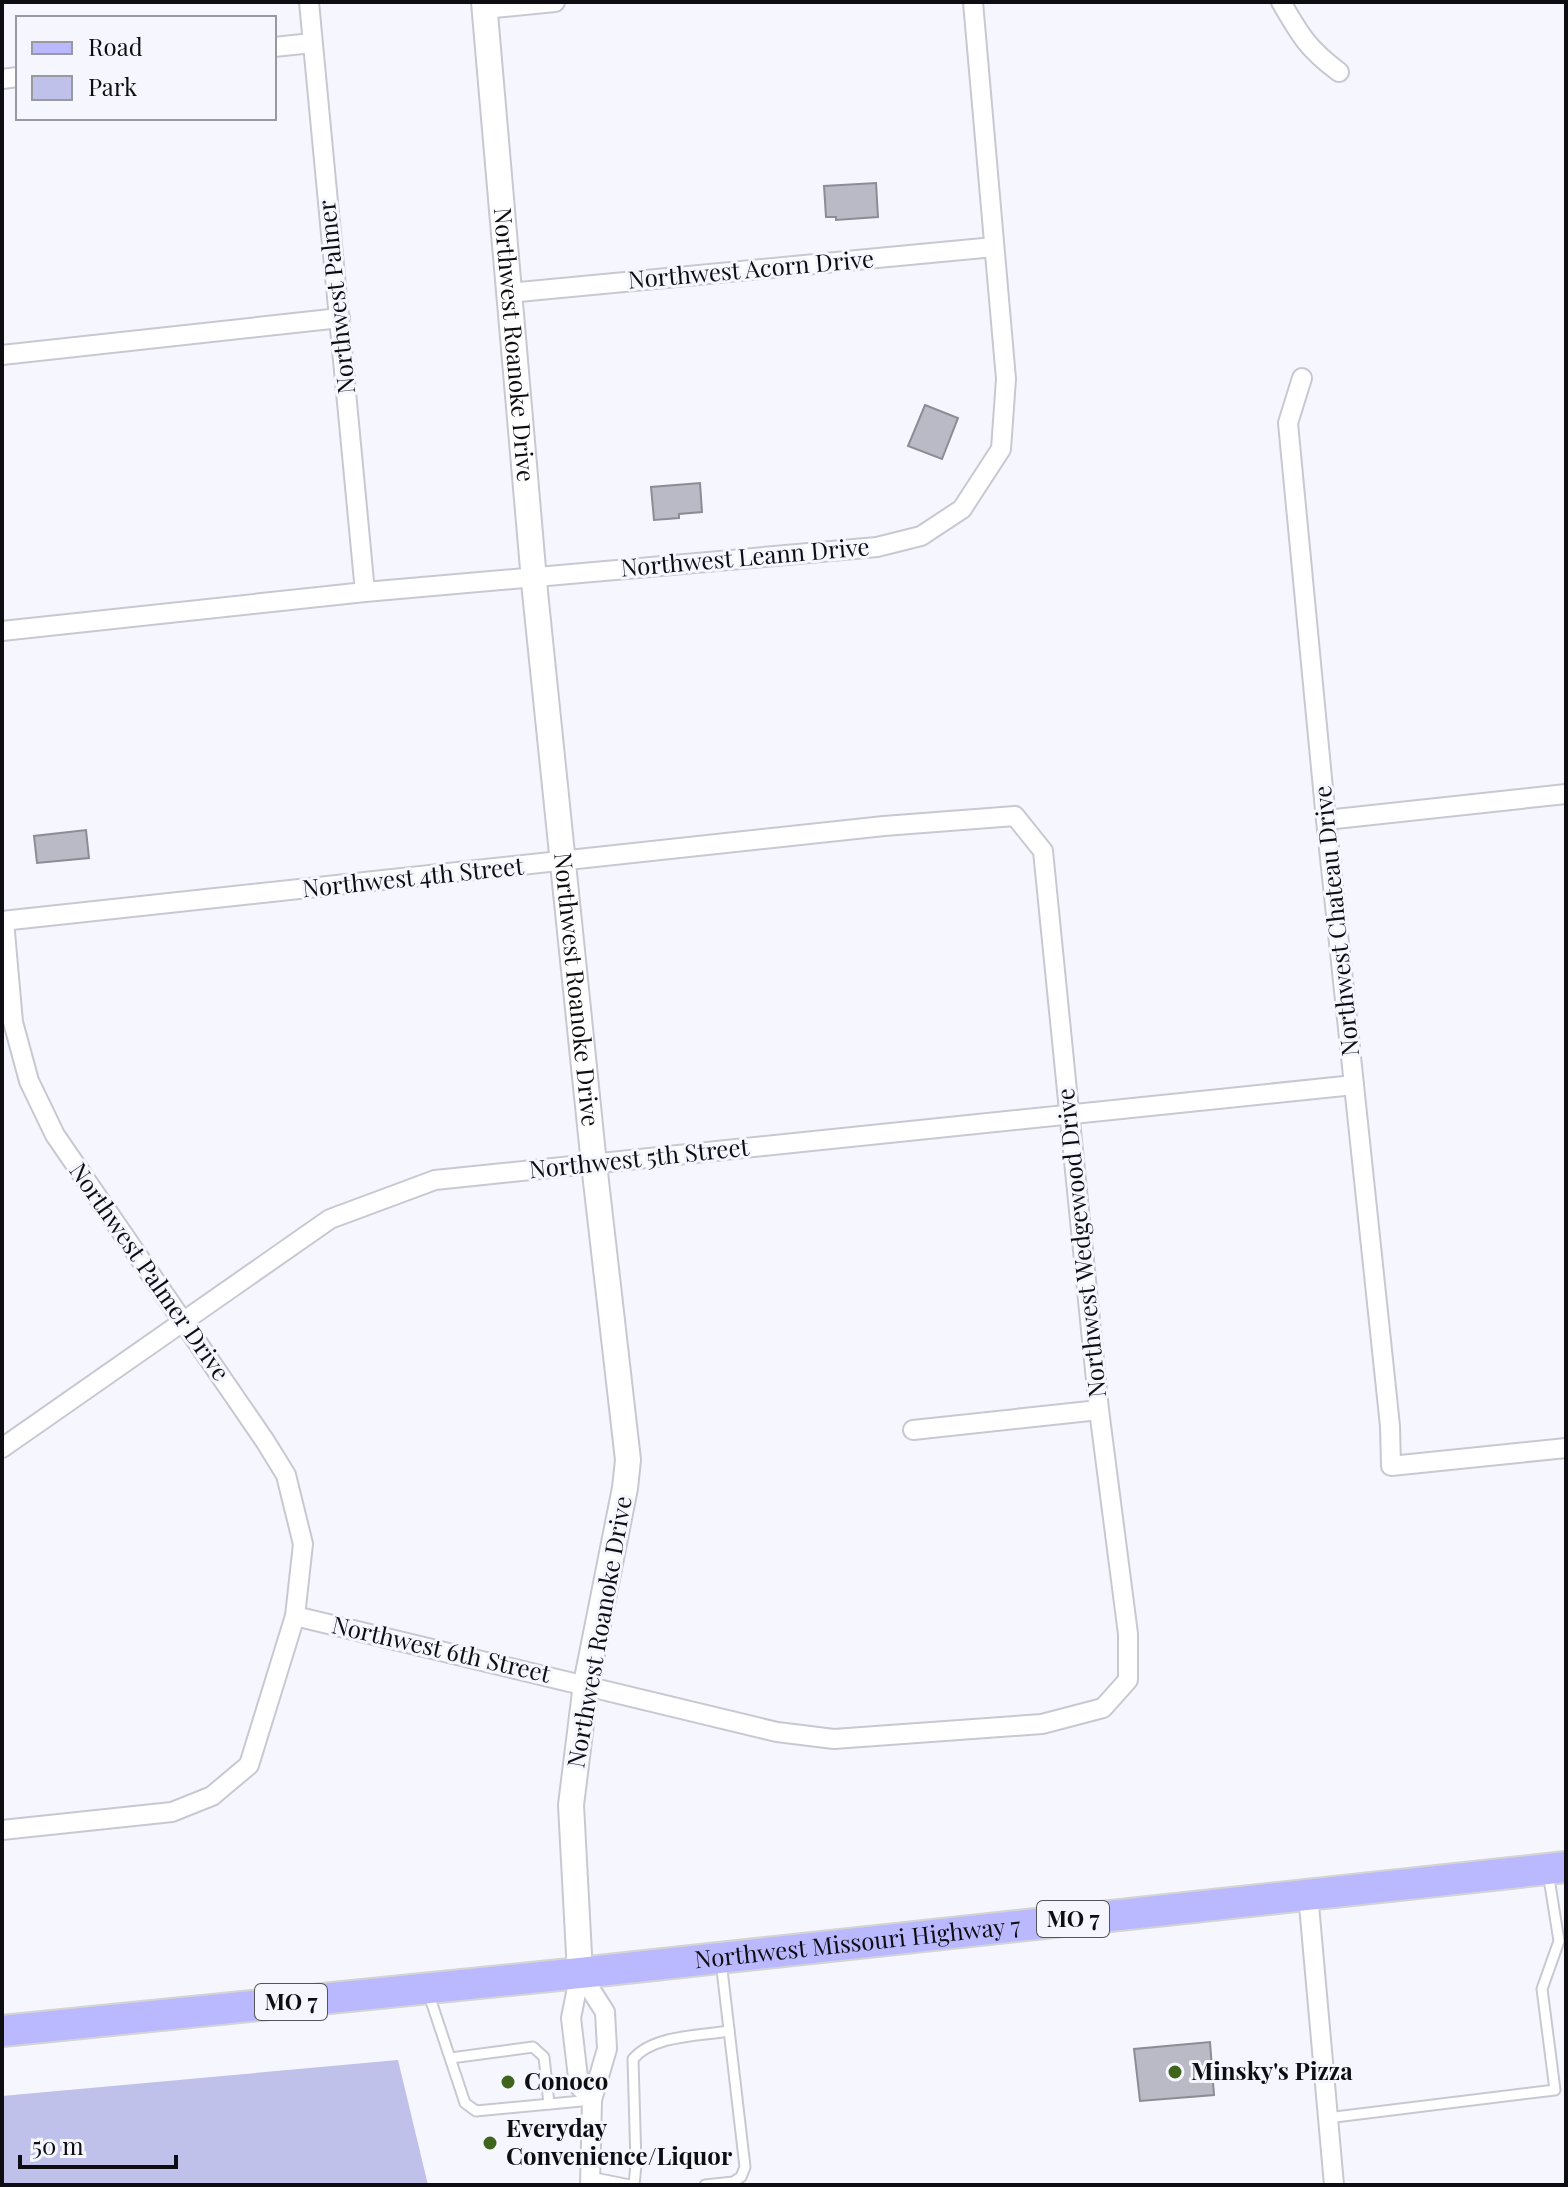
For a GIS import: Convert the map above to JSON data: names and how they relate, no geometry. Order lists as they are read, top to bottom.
{
  "streets": {
    "main road": ["MO 7", "Northwest Missouri Highway 7"],
    "street": [
      "Northwest Acorn Drive",
      "Northwest Palmer",
      "Northwest Roanoke Drive",
      "Northwest Leann Drive",
      "Northwest 4th Street",
      "Northwest Chateau Drive",
      "Northwest 5th Street",
      "Northwest Wedgewood Drive",
      "Northwest Palmer Drive",
      "Northwest 6th Street"
    ]
  },
  "crossings": [
    ["Northwest Acorn Drive", "Northwest Roanoke Drive"],
    ["Northwest Acorn Drive", "Northwest Leann Drive"],
    ["Northwest Palmer", "Northwest Leann Drive"],
    ["Northwest Roanoke Drive", "Northwest Leann Drive"],
    ["Northwest Roanoke Drive", "Northwest 4th Street"],
    ["Northwest Roanoke Drive", "Northwest 5th Street"],
    ["Northwest Roanoke Drive", "Northwest 6th Street"],
    ["Northwest Roanoke Drive", "MO 7"],
    ["Northwest Roanoke Drive", "Northwest Missouri Highway 7"],
    ["Northwest 4th Street", "Northwest Wedgewood Drive"],
    ["Northwest 4th Street", "Northwest Palmer Drive"],
    ["Northwest Chateau Drive", "Northwest 5th Street"],
    ["Northwest 5th Street", "Northwest Wedgewood Drive"],
    ["Northwest 5th Street", "Northwest Palmer Drive"],
    ["Northwest Wedgewood Drive", "Northwest 6th Street"],
    ["Northwest Palmer Drive", "Northwest 6th Street"],
    ["MO 7", "Northwest Missouri Highway 7"]
  ],
  "places": ["Minsky's Pizza", "Conoco", "Everyday Convenience/Liquor"],
  "legend": ["Road", "Park"],
  "scale_bar": "50 m"
}
